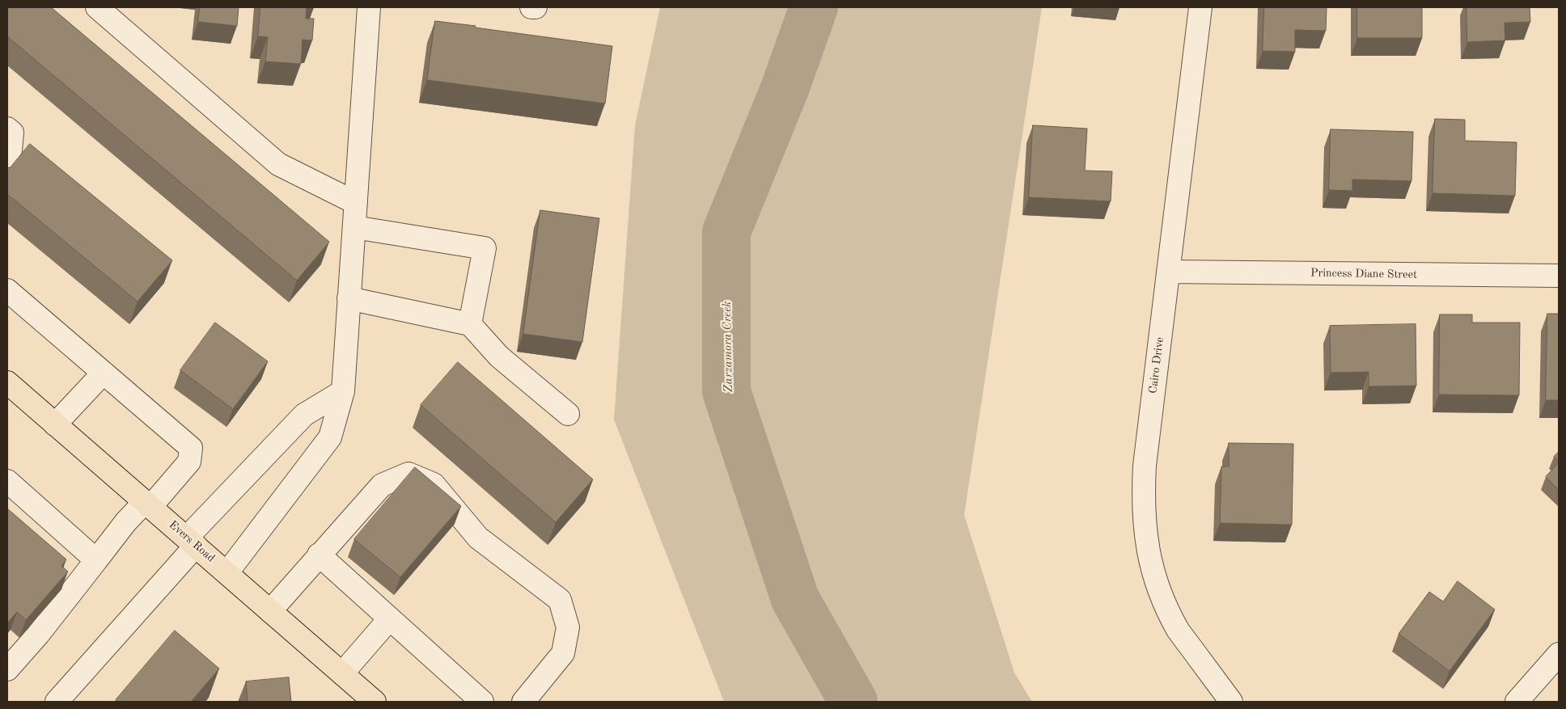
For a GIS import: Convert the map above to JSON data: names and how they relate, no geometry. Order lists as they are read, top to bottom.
{
  "streets": {
    "main road": ["Evers Road"],
    "street": ["Princess Diane Street", "Cairo Drive"]
  },
  "crossings": [
    ["Princess Diane Street", "Cairo Drive"]
  ],
  "water": ["Zarzamora Creek"]
}
